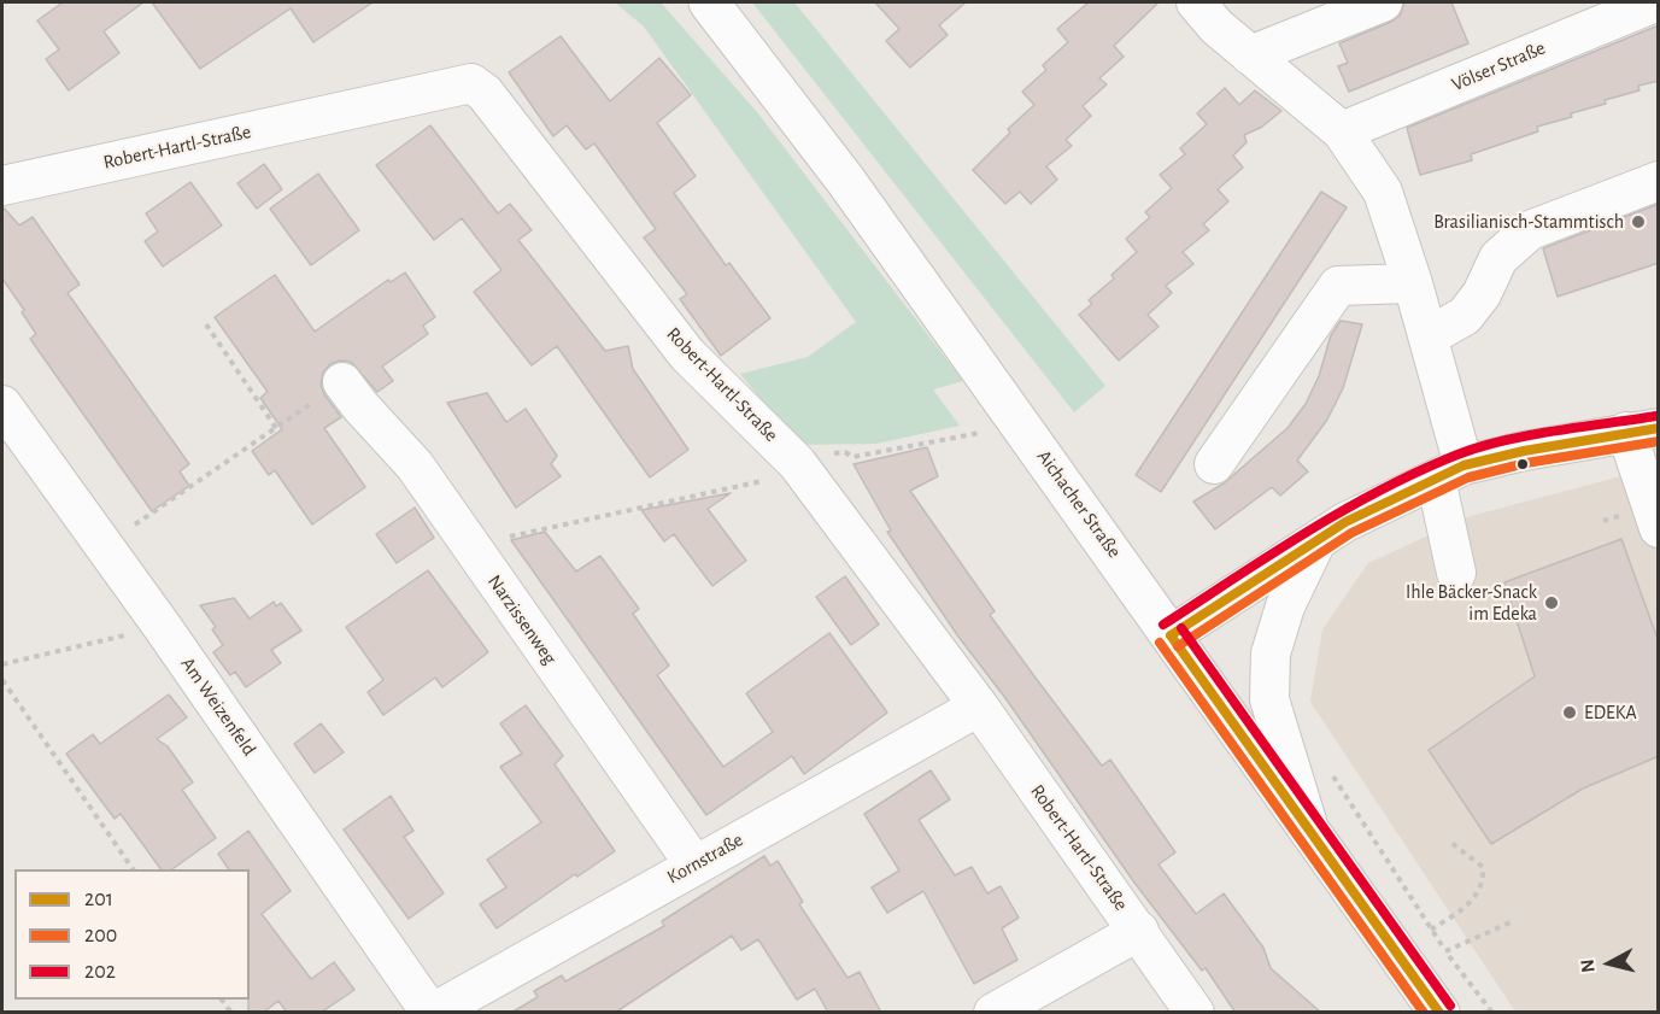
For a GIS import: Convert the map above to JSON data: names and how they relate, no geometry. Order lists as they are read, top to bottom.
{
  "streets": {
    "main road": ["Aichacher Straße"],
    "street": [
      "Völser Straße",
      "Robert-Hartl-Straße",
      "Narzissenweg",
      "Am Weizenfeld",
      "Kornstraße"
    ]
  },
  "crossings": [
    ["Robert-Hartl-Straße", "Kornstraße"],
    ["Narzissenweg", "Kornstraße"],
    ["Am Weizenfeld", "Kornstraße"]
  ],
  "places": ["Brasilianisch-Stammtisch", "Ihle Bäcker-Snack im Edeka", "EDEKA"],
  "lines": ["transit line 202", "transit line 201", "transit line 200"],
  "legend": ["201", "200", "202"],
  "north": "left"
}
